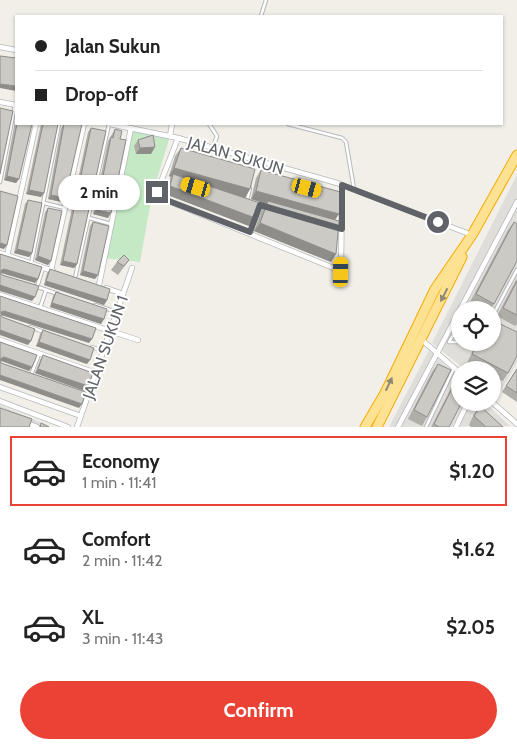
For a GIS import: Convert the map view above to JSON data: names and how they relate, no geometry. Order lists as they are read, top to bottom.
{
  "streets": {
    "street": ["JALAN SUKUN", "JALAN SUKUN 1"]
  },
  "page": {
    "banner": ["Jalan Sukun", "Drop-off"],
    "bubble": "2 min",
    "list": [
      {
        "name": "Economy",
        "note": "1 min · 11:41",
        "value": "$1.20"
      },
      {
        "name": "Comfort",
        "note": "2 min · 11:42",
        "value": "$1.62"
      },
      {
        "name": "XL",
        "note": "3 min · 11:43",
        "value": "$2.05"
      }
    ],
    "buttons": "Confirm"
  }
}
